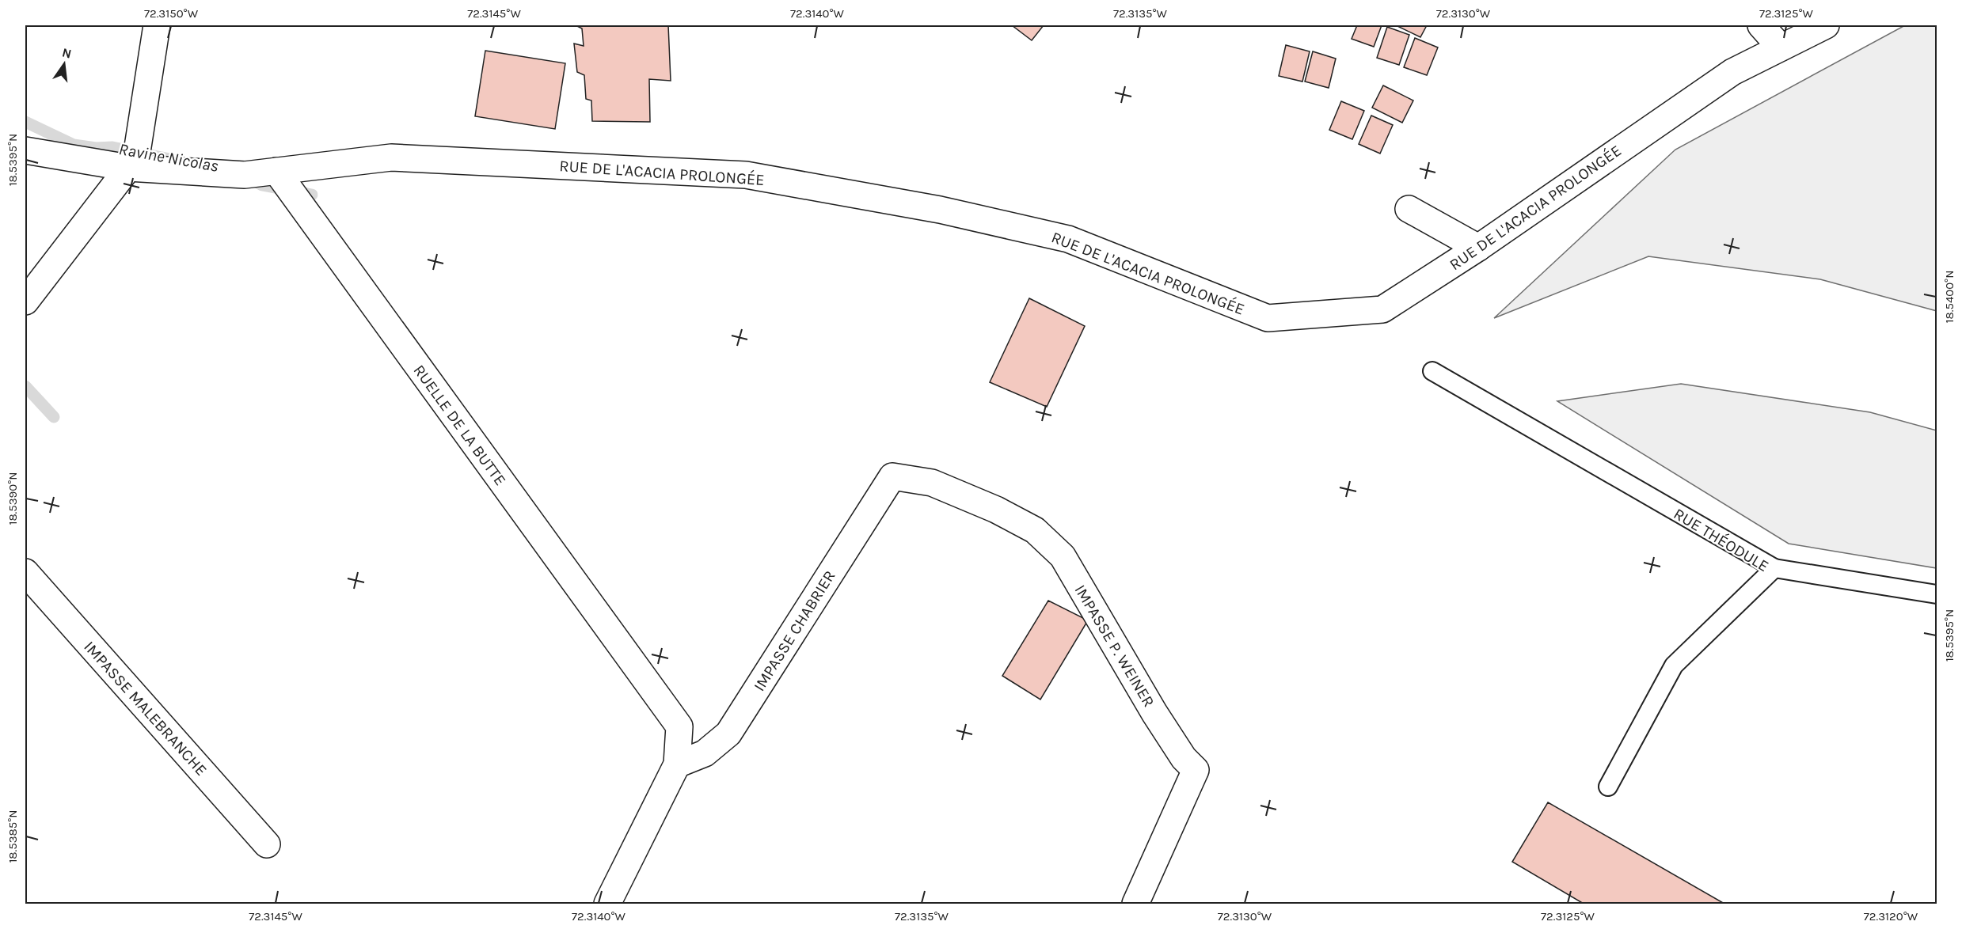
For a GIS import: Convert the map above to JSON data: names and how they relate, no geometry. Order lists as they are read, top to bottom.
{
  "streets": {
    "street": [
      "RUE DE L'ACACIA PROLONGÉE",
      "RUELLE DE LA BUTTE",
      "IMPASSE CHABRIER",
      "IMPASSE P. WEINER",
      "IMPASSE MALEBRANCHE"
    ],
    "lane": ["RUE THÉODULE"]
  },
  "crossings": [
    ["RUE DE L'ACACIA PROLONGÉE", "RUELLE DE LA BUTTE"],
    ["RUELLE DE LA BUTTE", "IMPASSE CHABRIER"],
    ["IMPASSE CHABRIER", "IMPASSE P. WEINER"]
  ],
  "water": ["Ravine Nicolas"],
  "north": "top",
  "coordinates": [
    "72.3150°W",
    "72.3145°W",
    "72.3140°W",
    "72.3135°W",
    "72.3130°W",
    "72.3125°W",
    "18.5395°N",
    "18.5400°N",
    "18.5390°N",
    "18.5385°N",
    "72.3120°W"
  ]
}
